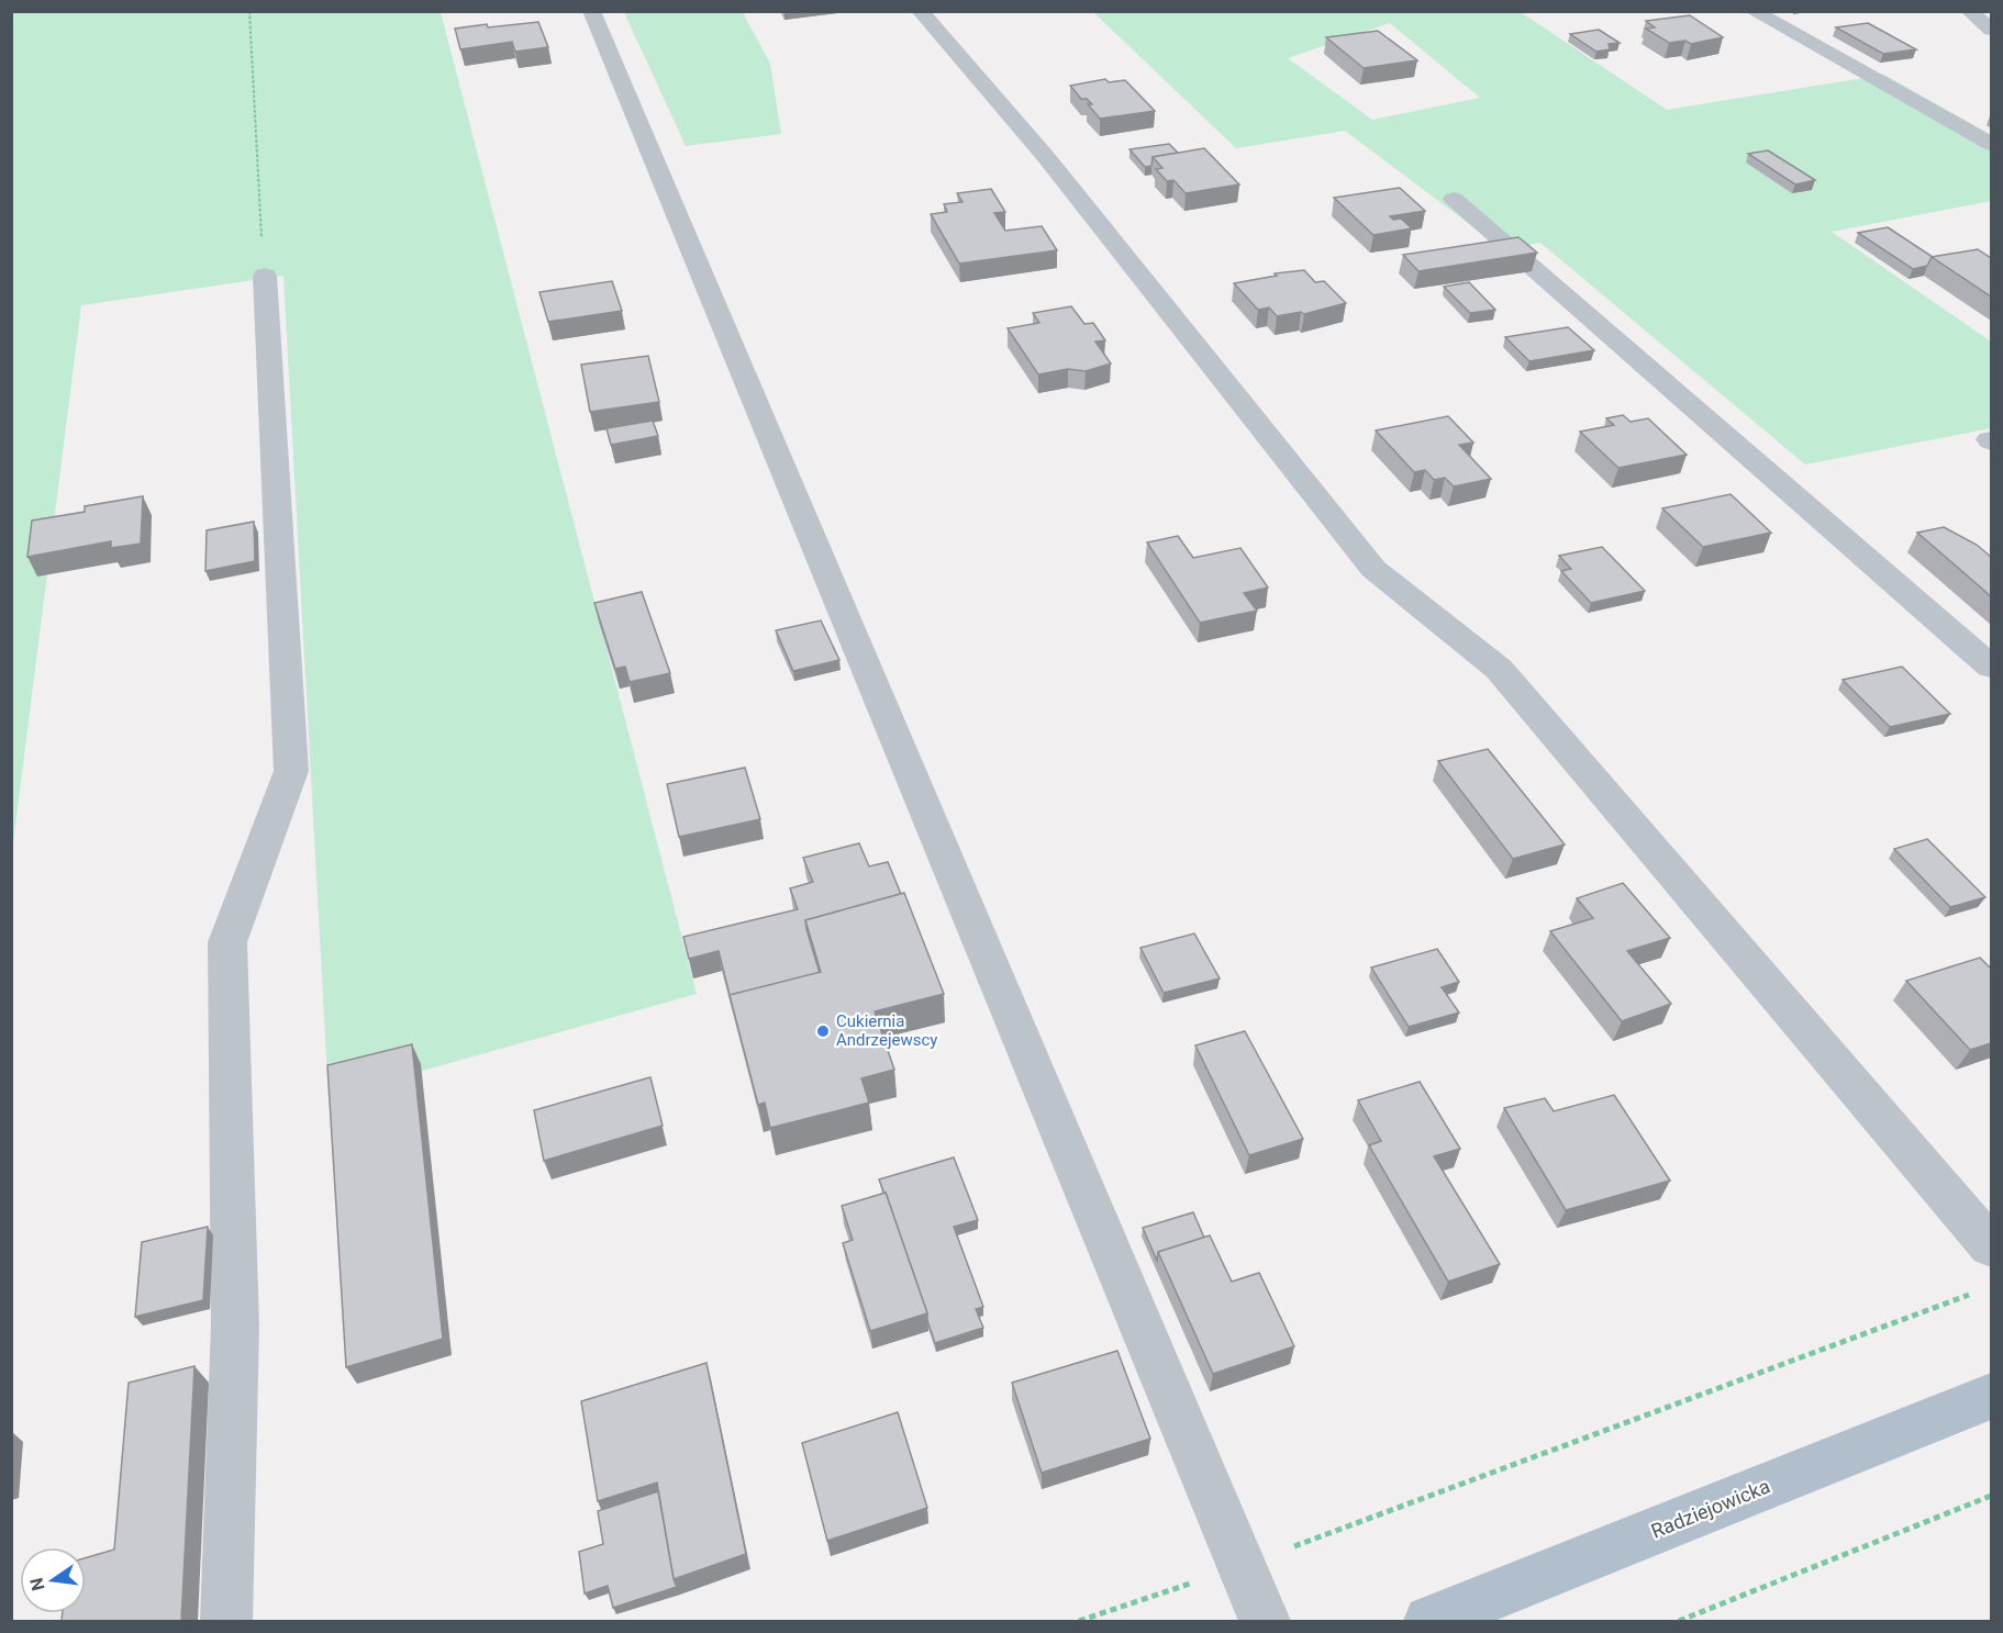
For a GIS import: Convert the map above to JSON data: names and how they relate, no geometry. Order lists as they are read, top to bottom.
{
  "streets": {
    "main road": ["Radziejowicka"]
  },
  "places": ["Cukiernia Andrzejewscy"],
  "north": "left"
}
